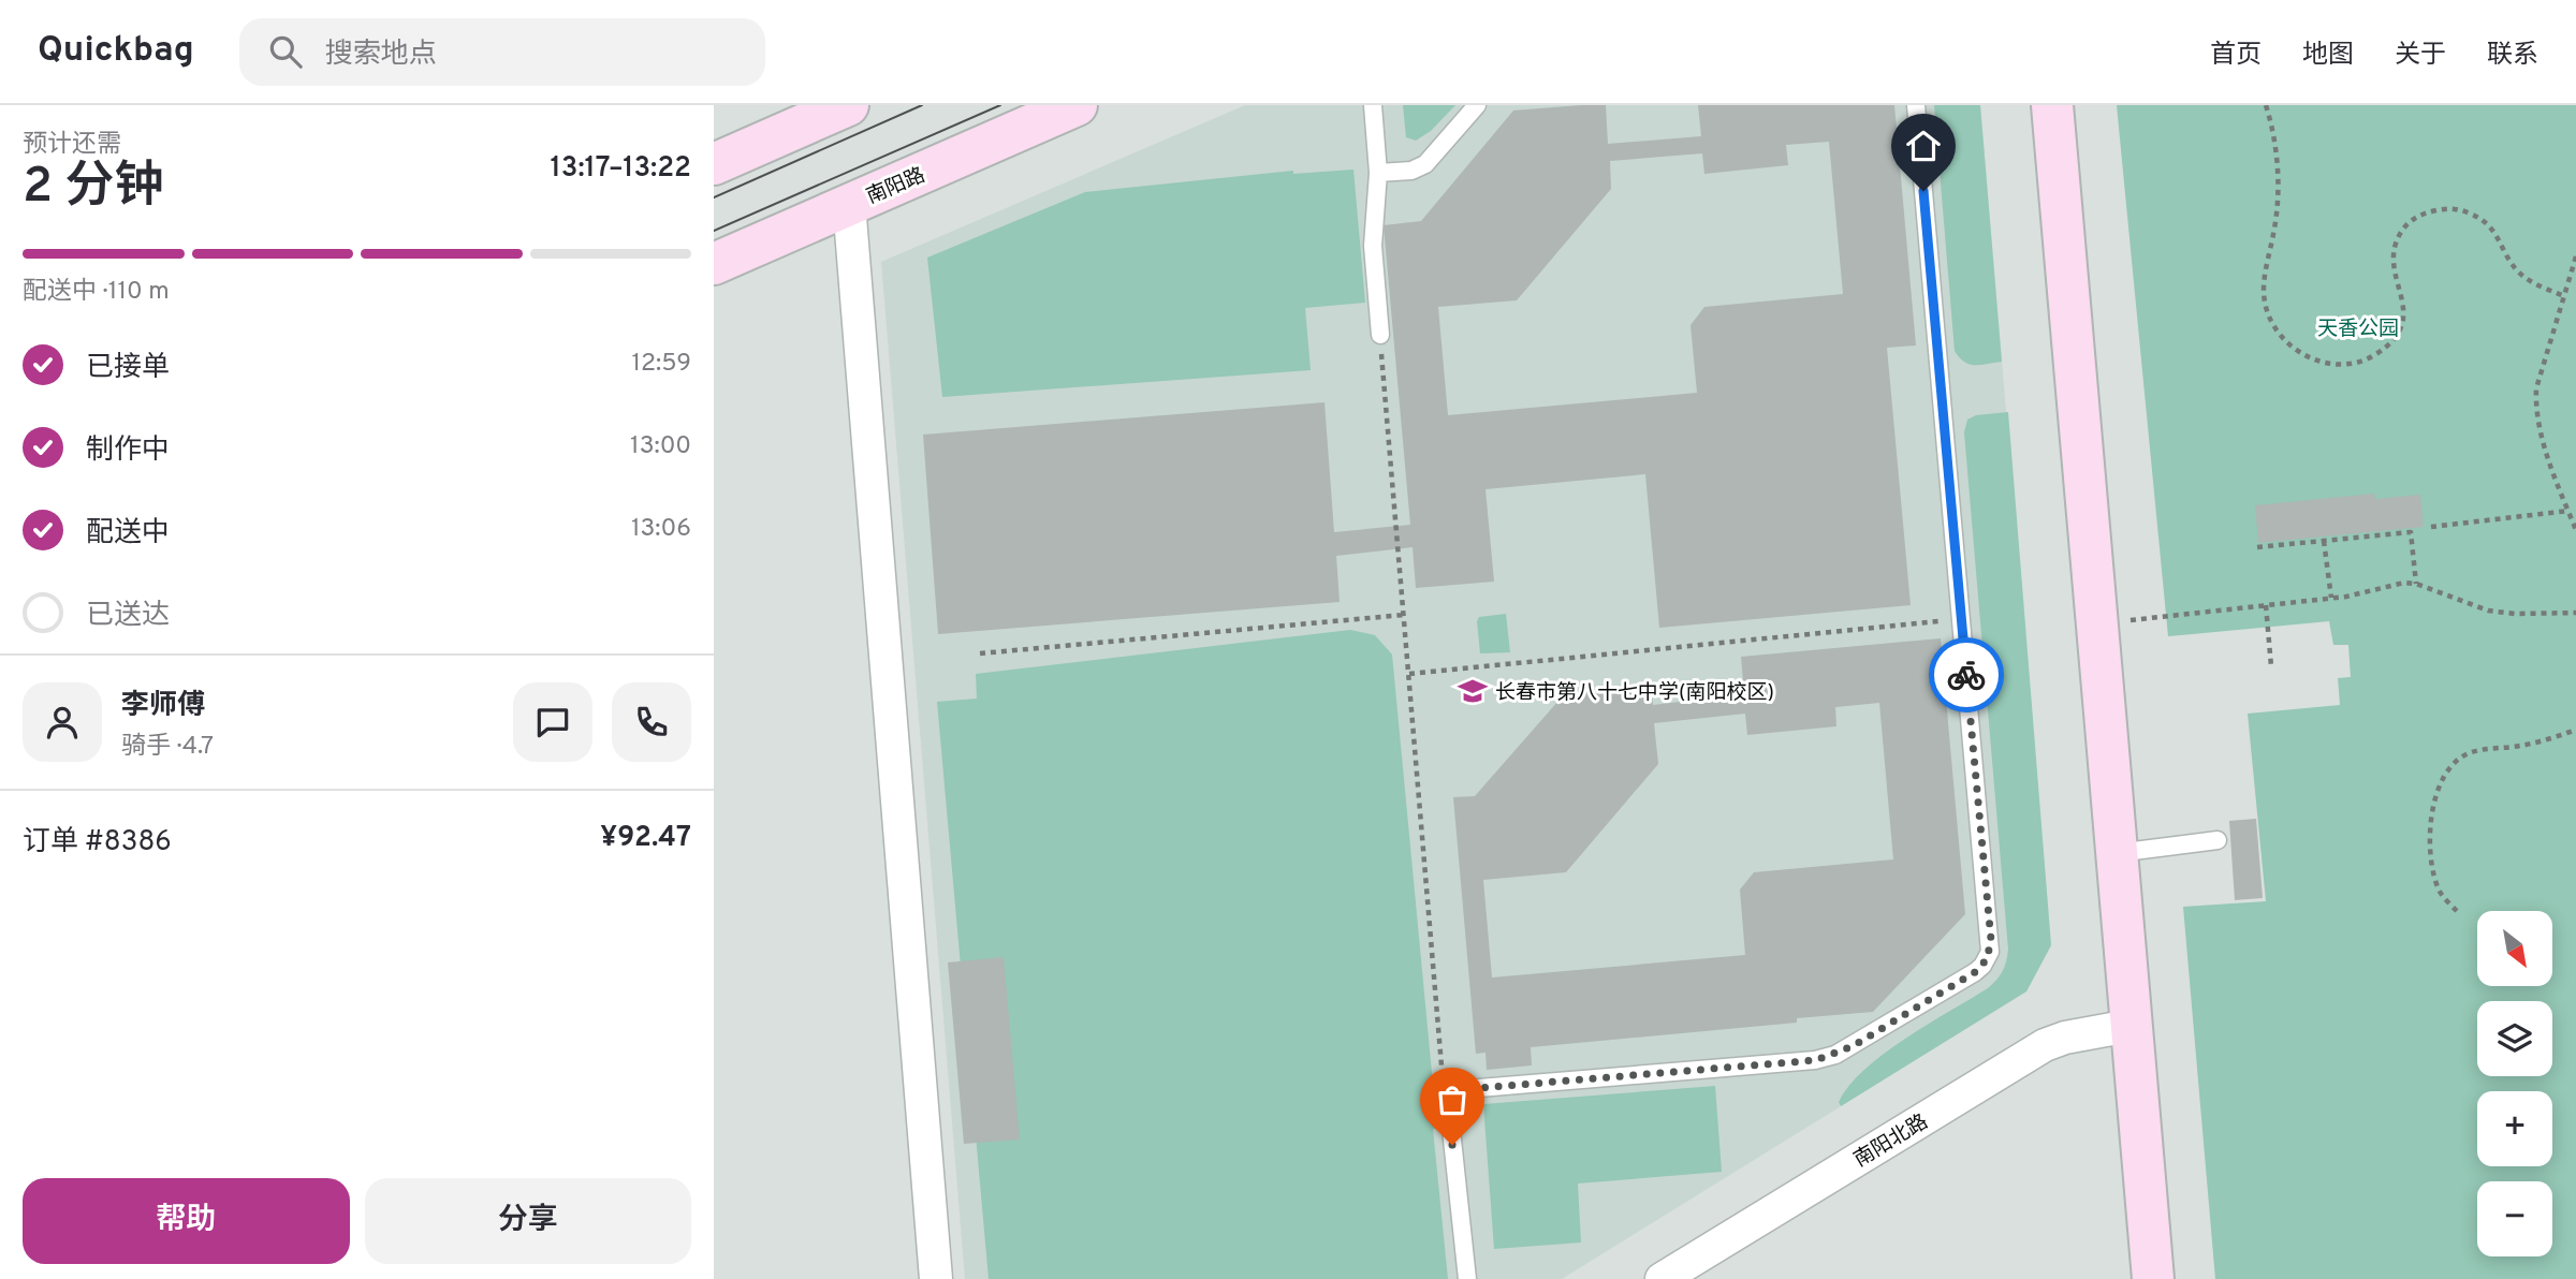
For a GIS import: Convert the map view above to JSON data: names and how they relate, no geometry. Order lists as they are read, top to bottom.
{
  "streets": {
    "street": ["南阳路", "南阳北路"]
  },
  "parks": ["天香公园"],
  "places": {
    "school or university": ["长春市第八十七中学(南阳校区)"]
  },
  "north": "bottom right",
  "page": {
    "header": "Quickbag",
    "search": "搜索地点",
    "nav": [
      "首页",
      "地图",
      "关于",
      "联系"
    ],
    "heading": ["2 分钟", "预计还需", "13:17–13:22"],
    "panel": [
      "李师傅",
      "骑手 · 4.7",
      "订单 #8386",
      "¥92.47"
    ],
    "bar": "配送中 · 110 m",
    "list": [
      ["已接单", "12:59"],
      ["制作中", "13:00"],
      ["配送中", "13:06"],
      "已送达"
    ],
    "map_buttons": ["+", "−"],
    "buttons": ["帮助", "分享"]
  }
}
